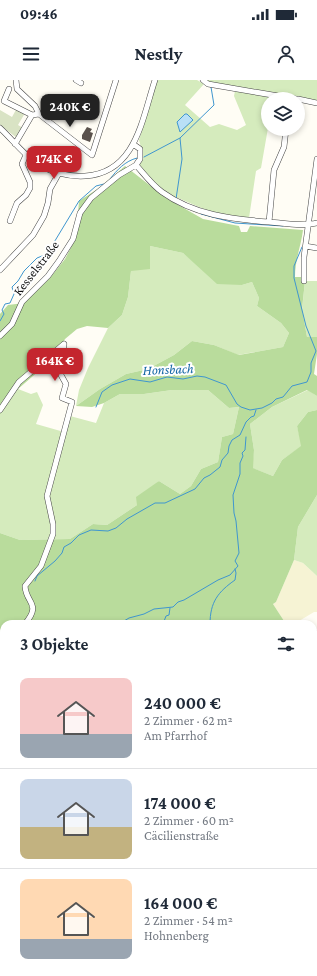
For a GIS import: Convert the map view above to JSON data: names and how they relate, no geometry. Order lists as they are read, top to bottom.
{
  "streets": {
    "street": ["Kesselstraße"]
  },
  "water": ["Honsbach"],
  "page": {
    "status": "09:46",
    "header": "Nestly",
    "price": ["240K €", "174K €", "164K €"],
    "heading": "3 Objekte",
    "list": [
      {
        "name": "240 000 €",
        "note": "2 Zimmer · 62 m² · Am Pfarrhof"
      },
      {
        "name": "174 000 €",
        "note": "2 Zimmer · 60 m² · Cäcilienstraße"
      },
      {
        "name": "164 000 €",
        "note": "2 Zimmer · 54 m² · Hohnenberg"
      }
    ]
  }
}
